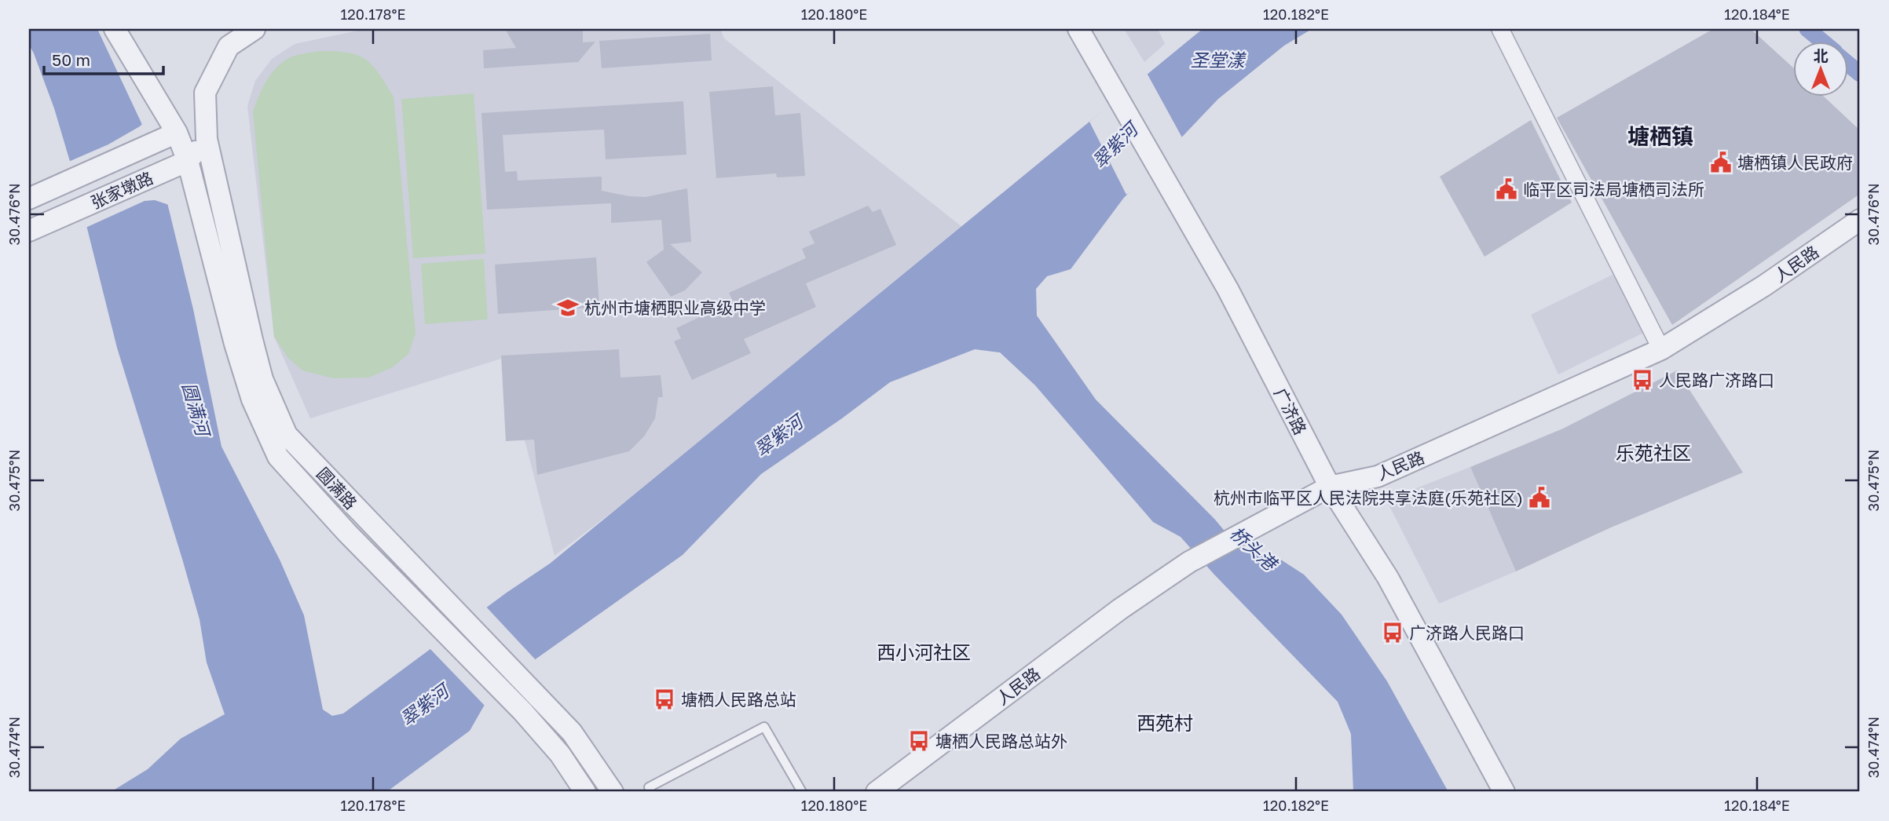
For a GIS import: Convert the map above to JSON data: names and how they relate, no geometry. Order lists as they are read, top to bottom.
{
  "streets": {
    "street": [
      "张家墩路",
      "人民路",
      "广济路",
      "圆满路"
    ]
  },
  "crossings": [
    ["张家墩路", "圆满路"],
    ["人民路", "广济路"]
  ],
  "districts": [
    "塘栖镇",
    "乐苑社区",
    "西小河社区",
    "西苑村"
  ],
  "water": [
    "圣堂漾",
    "翠紫河",
    "圆满河",
    "桥头港"
  ],
  "places": {
    "public building": ["塘栖镇人民政府", "临平区司法局塘栖司法所", "杭州市临平区人民法院共享法庭(乐苑社区)"],
    "school or university": ["杭州市塘栖职业高级中学"],
    "bus stop": [
      "人民路广济路口",
      "广济路人民路口",
      "塘栖人民路总站",
      "塘栖人民路总站外"
    ]
  },
  "scale_bar": "50 m",
  "north": "top",
  "coordinates": [
    "120.178°E",
    "120.180°E",
    "120.182°E",
    "120.184°E",
    "30.476°N",
    "30.475°N",
    "30.474°N"
  ]
}
